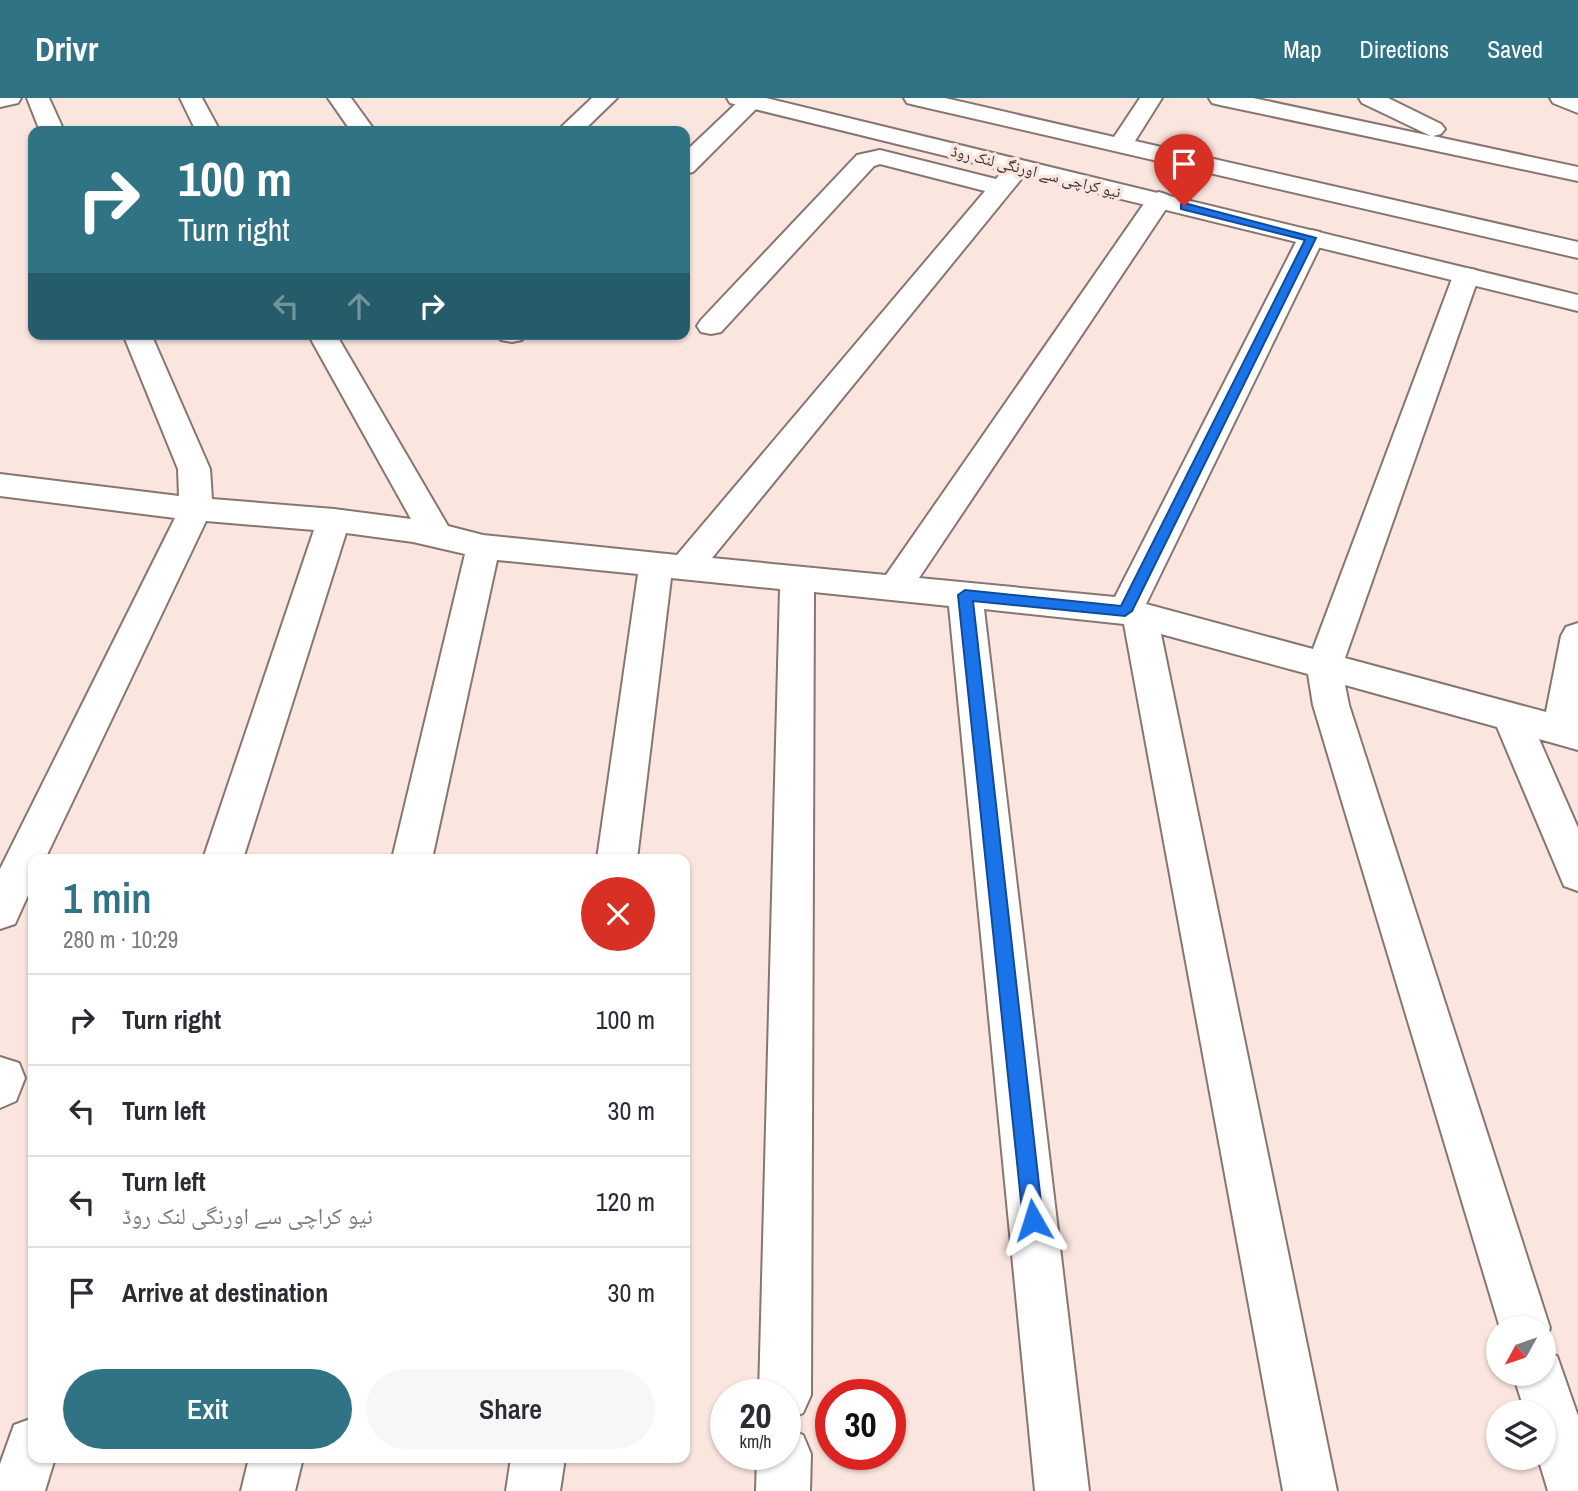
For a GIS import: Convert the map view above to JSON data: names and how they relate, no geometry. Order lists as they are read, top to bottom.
{
  "streets": {
    "street": ["نیو کراچی سے اورنگی لنک روڈ"]
  },
  "north": "bottom left",
  "page": {
    "header": "Drivr",
    "nav": ["Map", "Directions", "Saved"],
    "turn": ["100 m", "Turn right"],
    "heading": ["1 min", "280 m · 10:29"],
    "list": [
      {
        "name": "Turn right",
        "value": "100 m"
      },
      {
        "name": "Turn left",
        "value": "30 m"
      },
      {
        "name": "Turn left",
        "note": "نیو کراچی سے اورنگی لنک روڈ",
        "value": "120 m"
      },
      {
        "name": "Arrive at destination",
        "value": "30 m"
      }
    ],
    "buttons": ["Exit", "Share"],
    "speed": "20 km/h",
    "limit": "30"
  }
}
